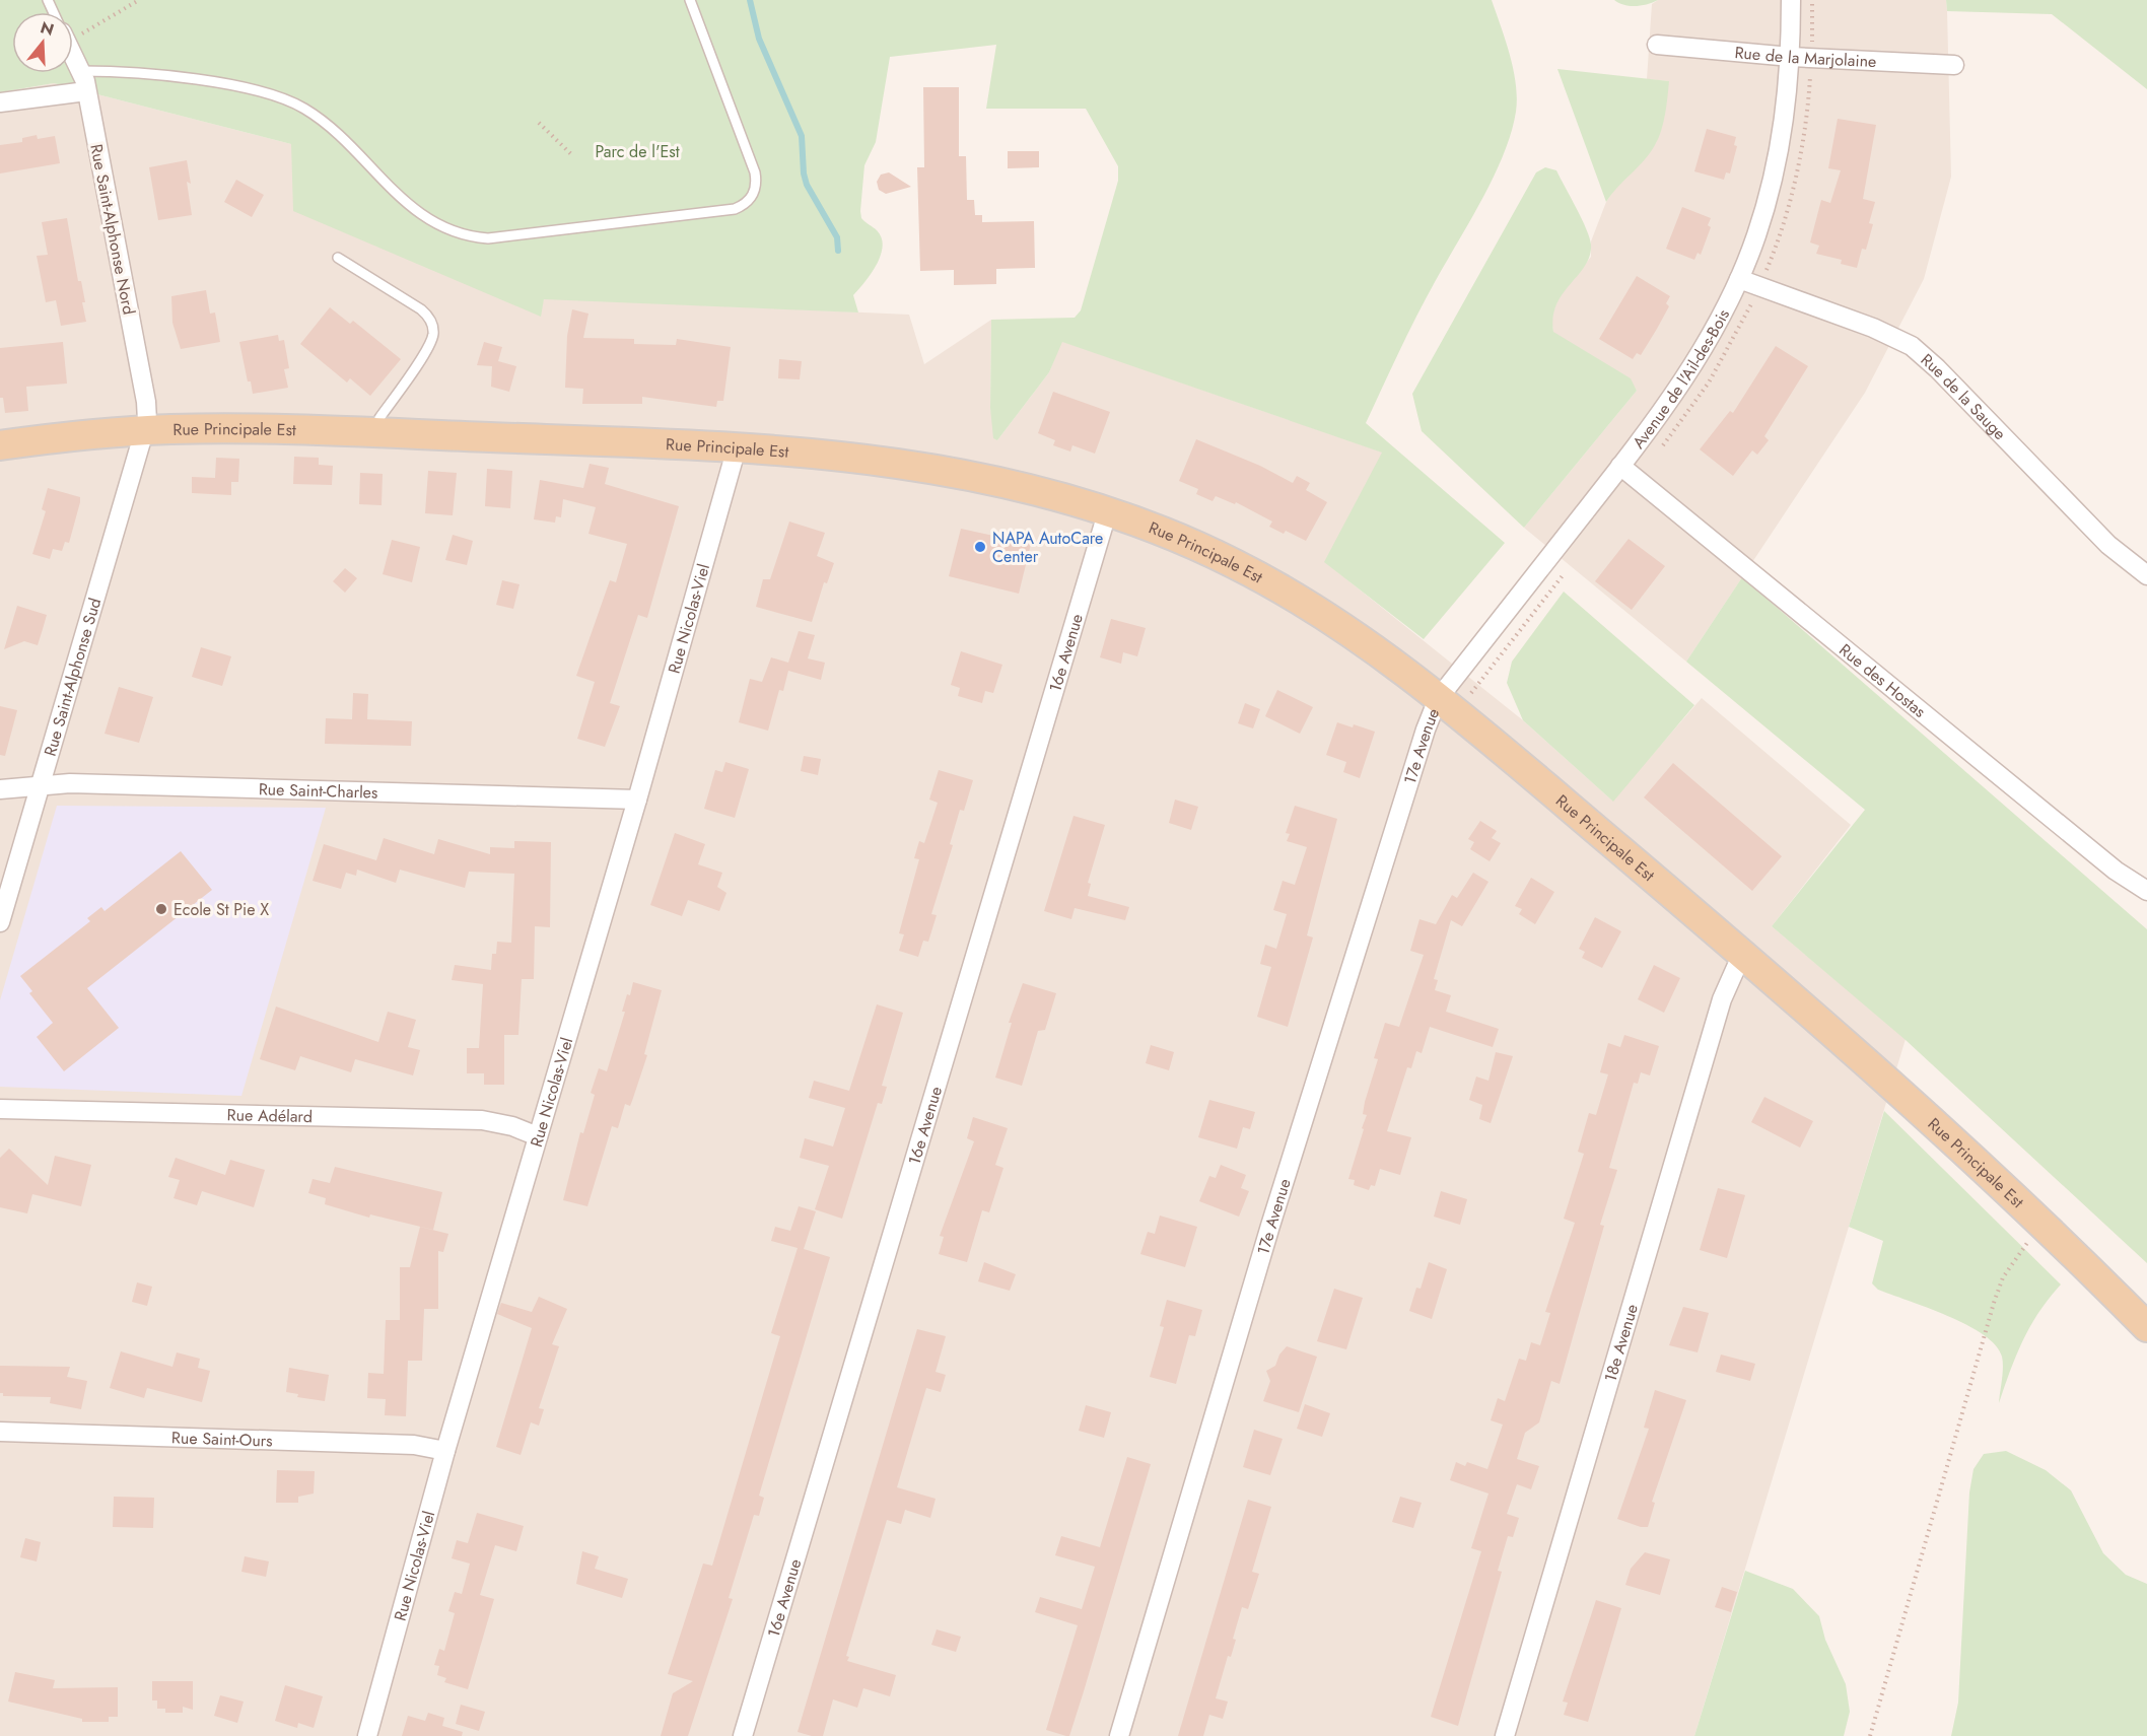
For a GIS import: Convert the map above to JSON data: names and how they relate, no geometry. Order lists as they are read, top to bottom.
{
  "streets": {
    "main road": ["Rue Principale Est"],
    "street": [
      "Rue de la Marjolaine",
      "Rue Saint-Alphonse Nord",
      "Avenue de l'Ail-des-Bois",
      "Rue de la Sauge",
      "Rue Nicolas-Viel",
      "16e Avenue",
      "Rue Saint-Alphonse Sud",
      "Rue des Hostas",
      "17e Avenue",
      "Rue Saint-Charles",
      "Rue Adélard",
      "18e Avenue",
      "Rue Saint-Ours"
    ]
  },
  "crossings": [
    ["Rue de la Marjolaine", "Avenue de l'Ail-des-Bois"],
    ["Rue Saint-Alphonse Nord", "Rue Principale Est"],
    ["Rue Saint-Alphonse Nord", "Rue Saint-Alphonse Sud"],
    ["Avenue de l'Ail-des-Bois", "Rue de la Sauge"],
    ["Avenue de l'Ail-des-Bois", "Rue Principale Est"],
    ["Avenue de l'Ail-des-Bois", "Rue des Hostas"],
    ["Avenue de l'Ail-des-Bois", "17e Avenue"],
    ["Rue Principale Est", "Rue Nicolas-Viel"],
    ["Rue Principale Est", "16e Avenue"],
    ["Rue Principale Est", "Rue Saint-Alphonse Sud"],
    ["Rue Principale Est", "17e Avenue"],
    ["Rue Principale Est", "18e Avenue"],
    ["Rue Nicolas-Viel", "Rue Saint-Charles"],
    ["Rue Nicolas-Viel", "Rue Adélard"],
    ["Rue Nicolas-Viel", "Rue Saint-Ours"],
    ["Rue Saint-Alphonse Sud", "Rue Saint-Charles"]
  ],
  "parks": ["Parc de l'Est"],
  "places": ["NAPA AutoCare Center", "Ecole St Pie X"],
  "north": "top"
}
